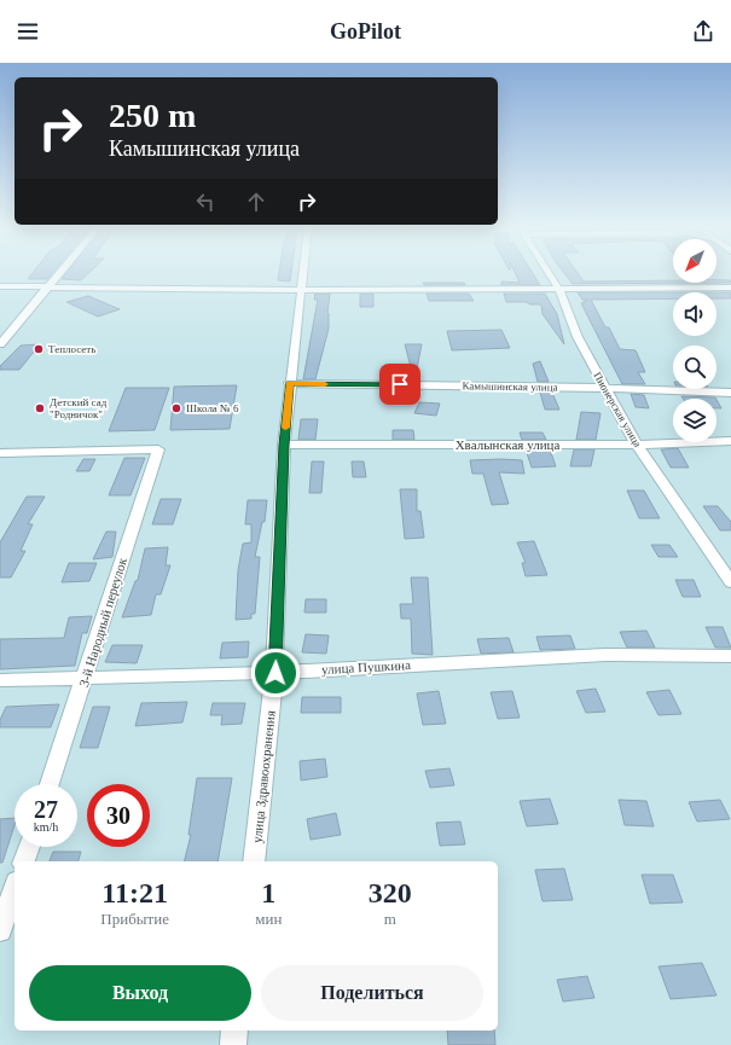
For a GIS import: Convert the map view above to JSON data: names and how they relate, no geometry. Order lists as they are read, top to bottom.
{
  "streets": {
    "street": [
      "Камышинская улица",
      "Пионерская улица",
      "Хвалынская улица",
      "3-й Народный переулок",
      "улица Пушкина",
      "улица Здравоохранения"
    ]
  },
  "crossings": [
    ["Камышинская улица", "Пионерская улица"],
    ["Камышинская улица", "улица Здравоохранения"],
    ["Пионерская улица", "Хвалынская улица"],
    ["Хвалынская улица", "улица Здравоохранения"],
    ["3-й Народный переулок", "улица Пушкина"],
    ["улица Пушкина", "улица Здравоохранения"]
  ],
  "places": ["Теплосеть", "Детский сад \"Родничок\"", "Школа № 6"],
  "north": "bottom left",
  "page": {
    "header": "GoPilot",
    "turn": ["250 m", "Камышинская улица"],
    "speed": "27 km/h",
    "limit": "30",
    "eta": [
      "11:21",
      "Прибытие",
      "1",
      "мин",
      "320",
      "m"
    ],
    "buttons": ["Выход", "Поделиться"]
  }
}
